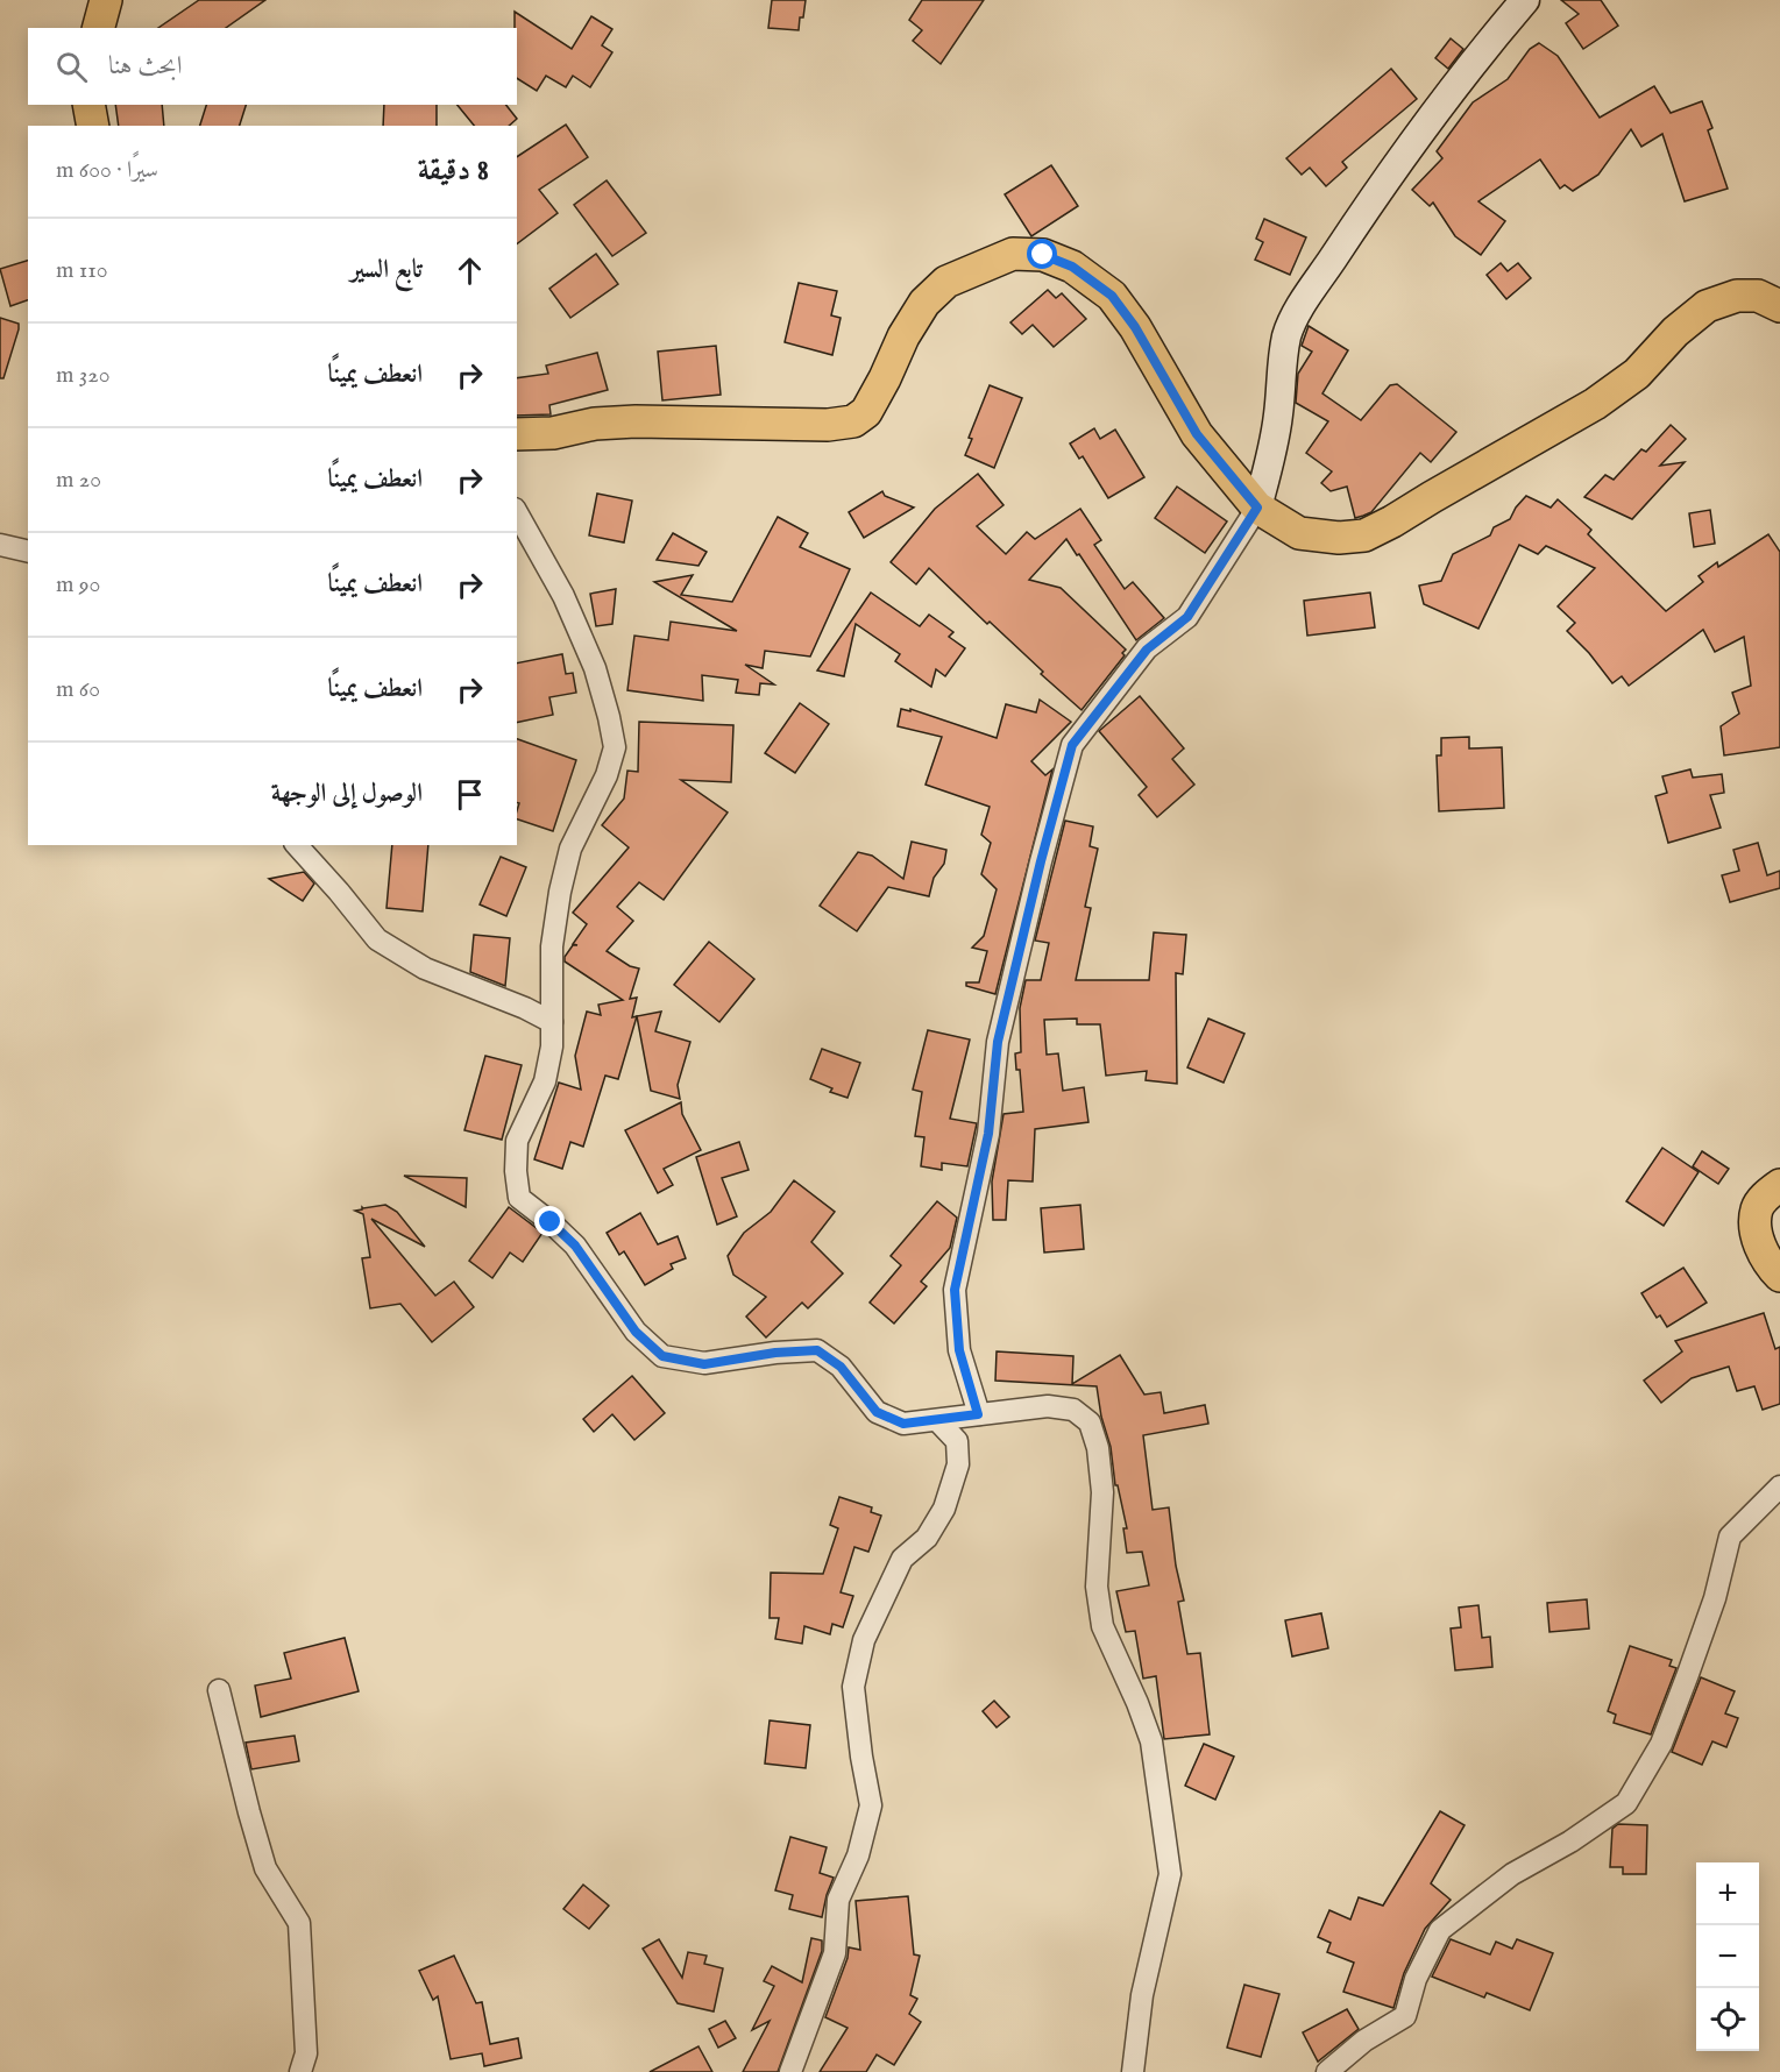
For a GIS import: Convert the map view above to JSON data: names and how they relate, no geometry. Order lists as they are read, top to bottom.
{
  "page": {
    "search": "ابحث هنا",
    "heading": ["8 دقيقة", "سيرًا · 600 m"],
    "list": [
      ["تابع السير", "110 m"],
      ["انعطف يمينًا", "320 m"],
      ["انعطف يمينًا", "20 m"],
      ["انعطف يمينًا", "90 m"],
      ["انعطف يمينًا", "60 m"],
      "الوصول إلى الوجهة"
    ],
    "map_buttons": ["+", "−"]
  }
}
